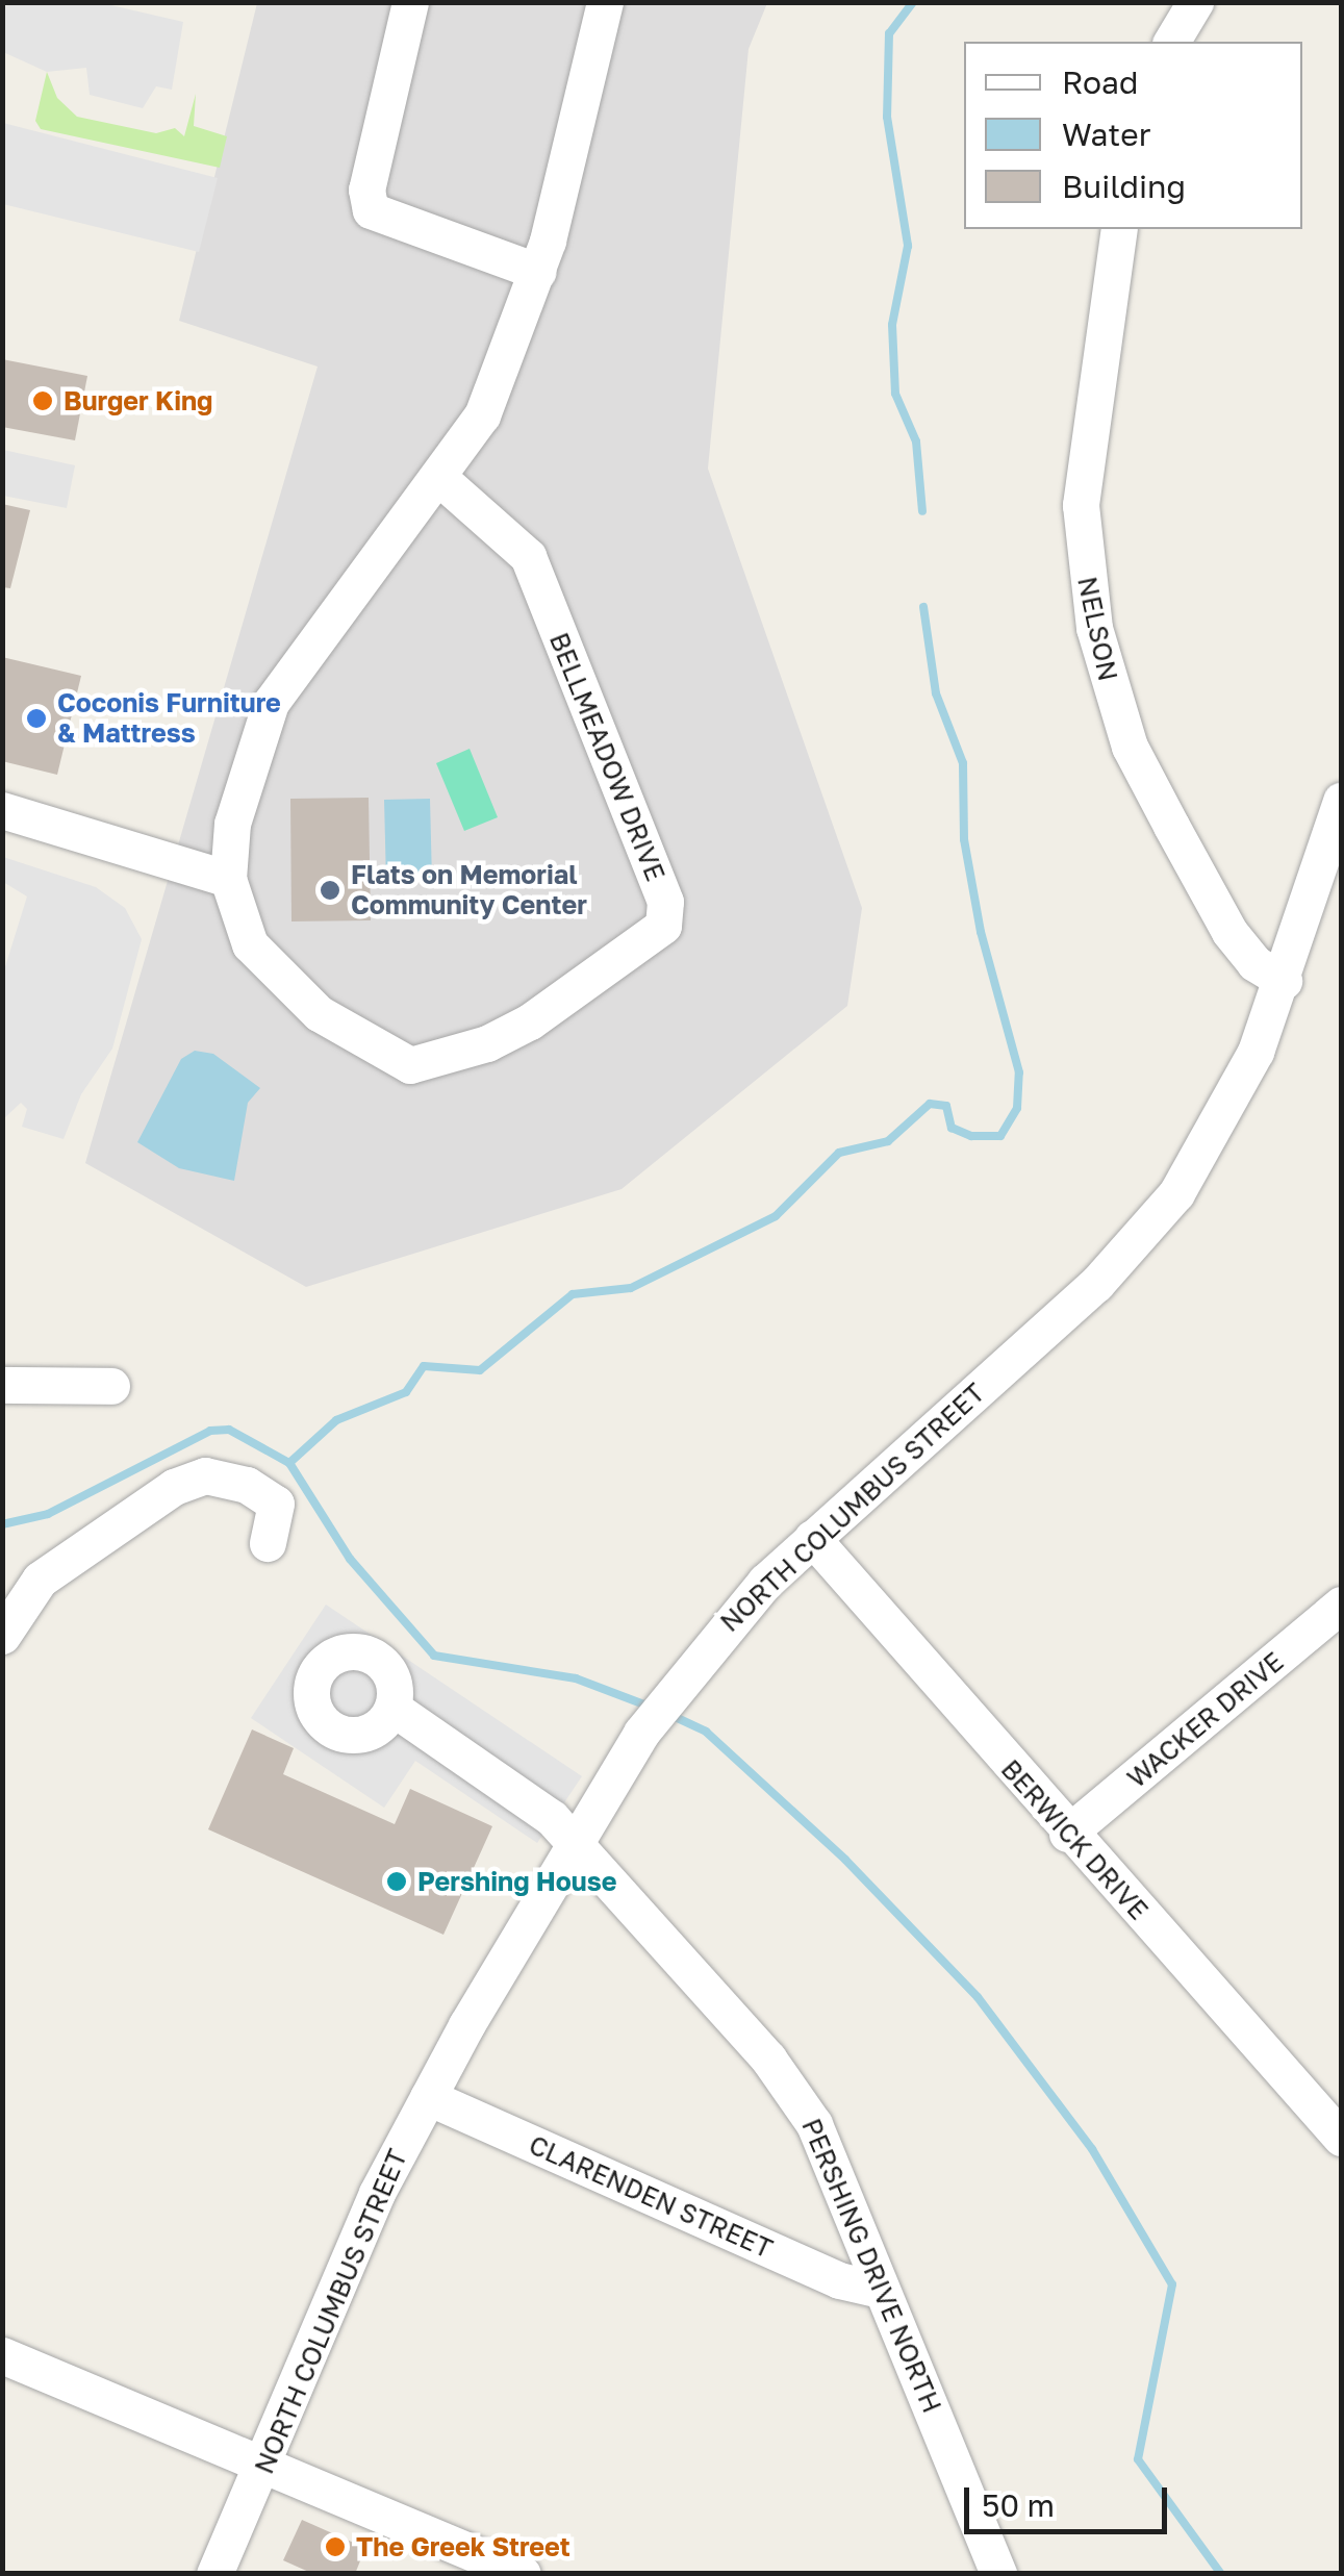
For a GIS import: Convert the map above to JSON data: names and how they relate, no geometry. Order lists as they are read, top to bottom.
{
  "streets": {
    "street": [
      "NELSON",
      "BELLMEADOW DRIVE",
      "NORTH COLUMBUS STREET",
      "WACKER DRIVE",
      "BERWICK DRIVE",
      "CLARENDEN STREET",
      "PERSHING DRIVE NORTH"
    ]
  },
  "crossings": [
    ["NELSON", "NORTH COLUMBUS STREET"],
    ["NORTH COLUMBUS STREET", "BERWICK DRIVE"],
    ["NORTH COLUMBUS STREET", "CLARENDEN STREET"],
    ["NORTH COLUMBUS STREET", "PERSHING DRIVE NORTH"],
    ["WACKER DRIVE", "BERWICK DRIVE"],
    ["CLARENDEN STREET", "PERSHING DRIVE NORTH"]
  ],
  "places": [
    "Burger King",
    "Coconis Furniture & Mattress",
    "Flats on Memorial Community Center",
    "Pershing House",
    "The Greek Street"
  ],
  "legend": ["Road", "Water", "Building"],
  "scale_bar": "50 m"
}
